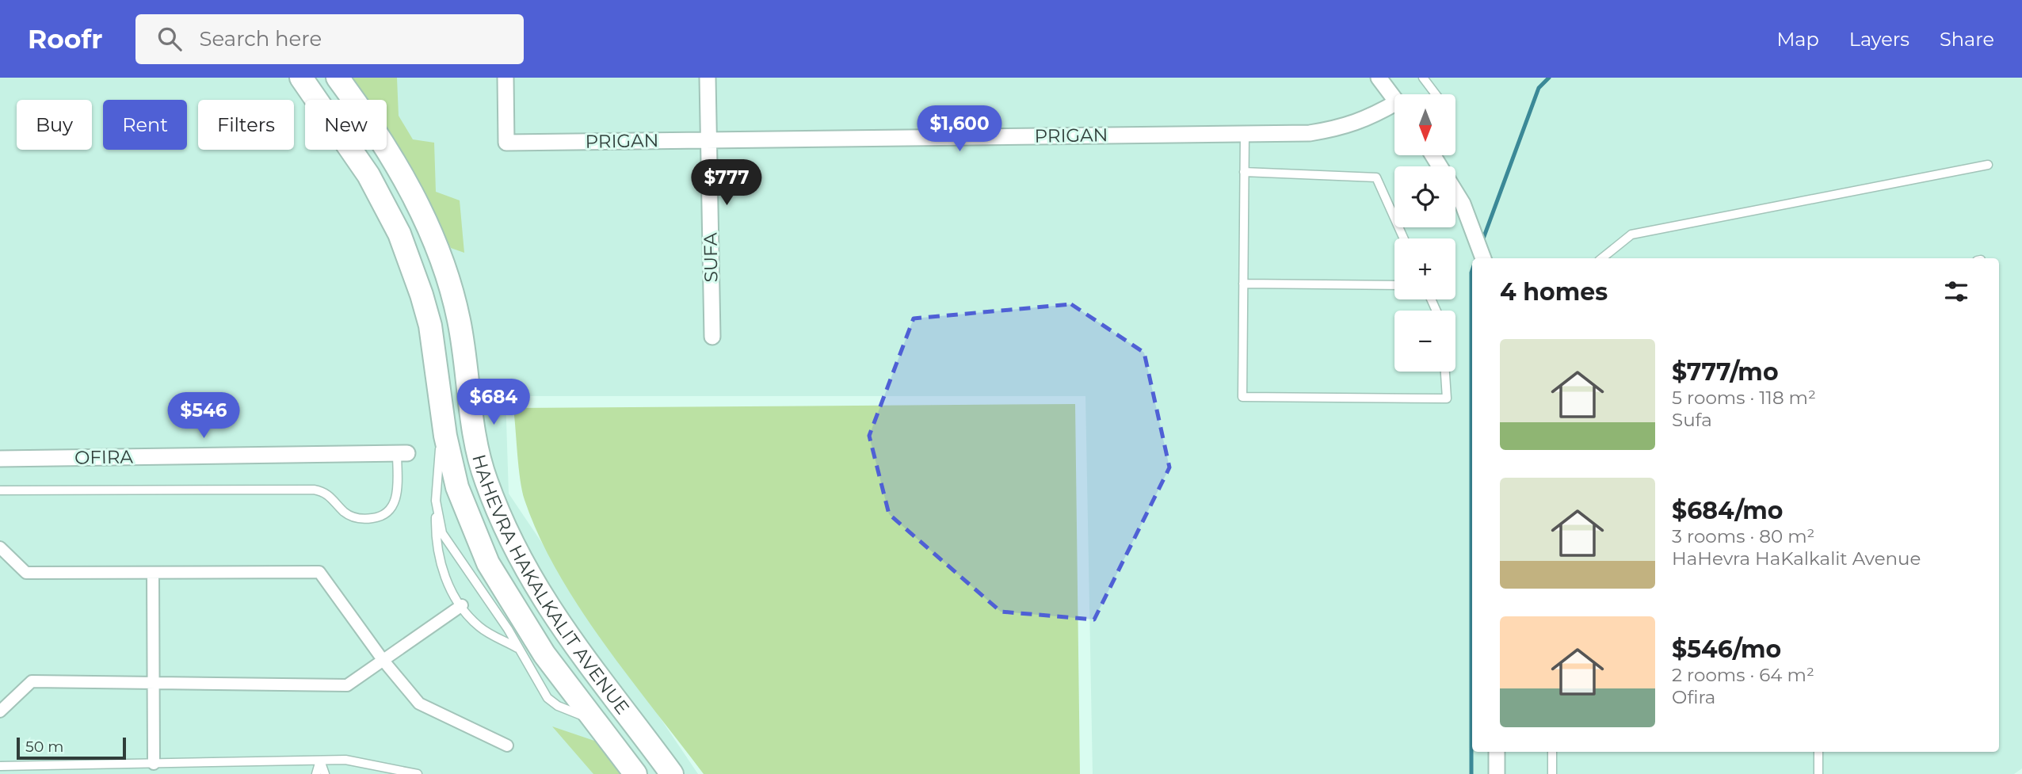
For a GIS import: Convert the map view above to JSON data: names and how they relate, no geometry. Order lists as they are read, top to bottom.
{
  "streets": {
    "main road": ["HAHEVRA HAKALKALIT AVENUE"],
    "street": ["PRIGAN", "SUFA", "OFIRA"]
  },
  "crossings": [
    ["PRIGAN", "SUFA"]
  ],
  "scale_bar": "50 m",
  "north": "bottom",
  "page": {
    "header": "Roofr",
    "search": "Search here",
    "nav": ["Map", "Layers", "Share"],
    "map_buttons": ["+", "−"],
    "chip": [
      "Buy",
      "Rent",
      "Filters",
      "New"
    ],
    "price": [
      "$1,600",
      "$777",
      "$684",
      "$546"
    ],
    "heading": "4 homes",
    "list": [
      {
        "name": "$777/mo",
        "note": "5 rooms · 118 m² · Sufa"
      },
      {
        "name": "$684/mo",
        "note": "3 rooms · 80 m² · HaHevra HaKalkalit Avenue"
      },
      {
        "name": "$546/mo",
        "note": "2 rooms · 64 m² · Ofira"
      }
    ],
    "scale": "50 m"
  }
}
